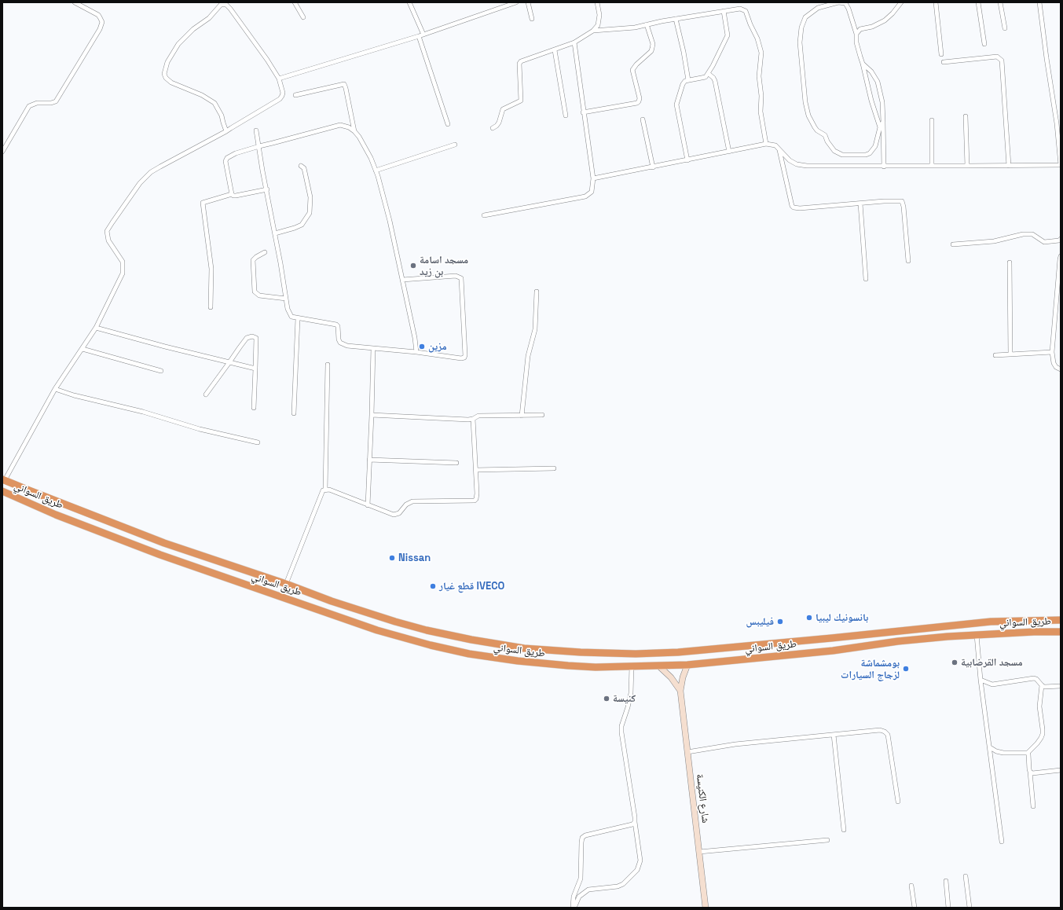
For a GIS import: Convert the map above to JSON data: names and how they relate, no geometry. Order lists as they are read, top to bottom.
{
  "streets": {
    "highway": ["طريق السواني"],
    "main road": ["شارع الكنيسة"]
  },
  "crossings": [
    ["طريق السواني", "شارع الكنيسة"]
  ],
  "places": [
    "مسجد اسامة بن زيد",
    "مزين",
    "Nissan",
    "قطع غيار IVECO",
    "بانسونيك ليبيا",
    "فيليبس",
    "مسجد القرضابية",
    "بومشماشة لزجاج السيارات",
    "كنيسة"
  ]
}
